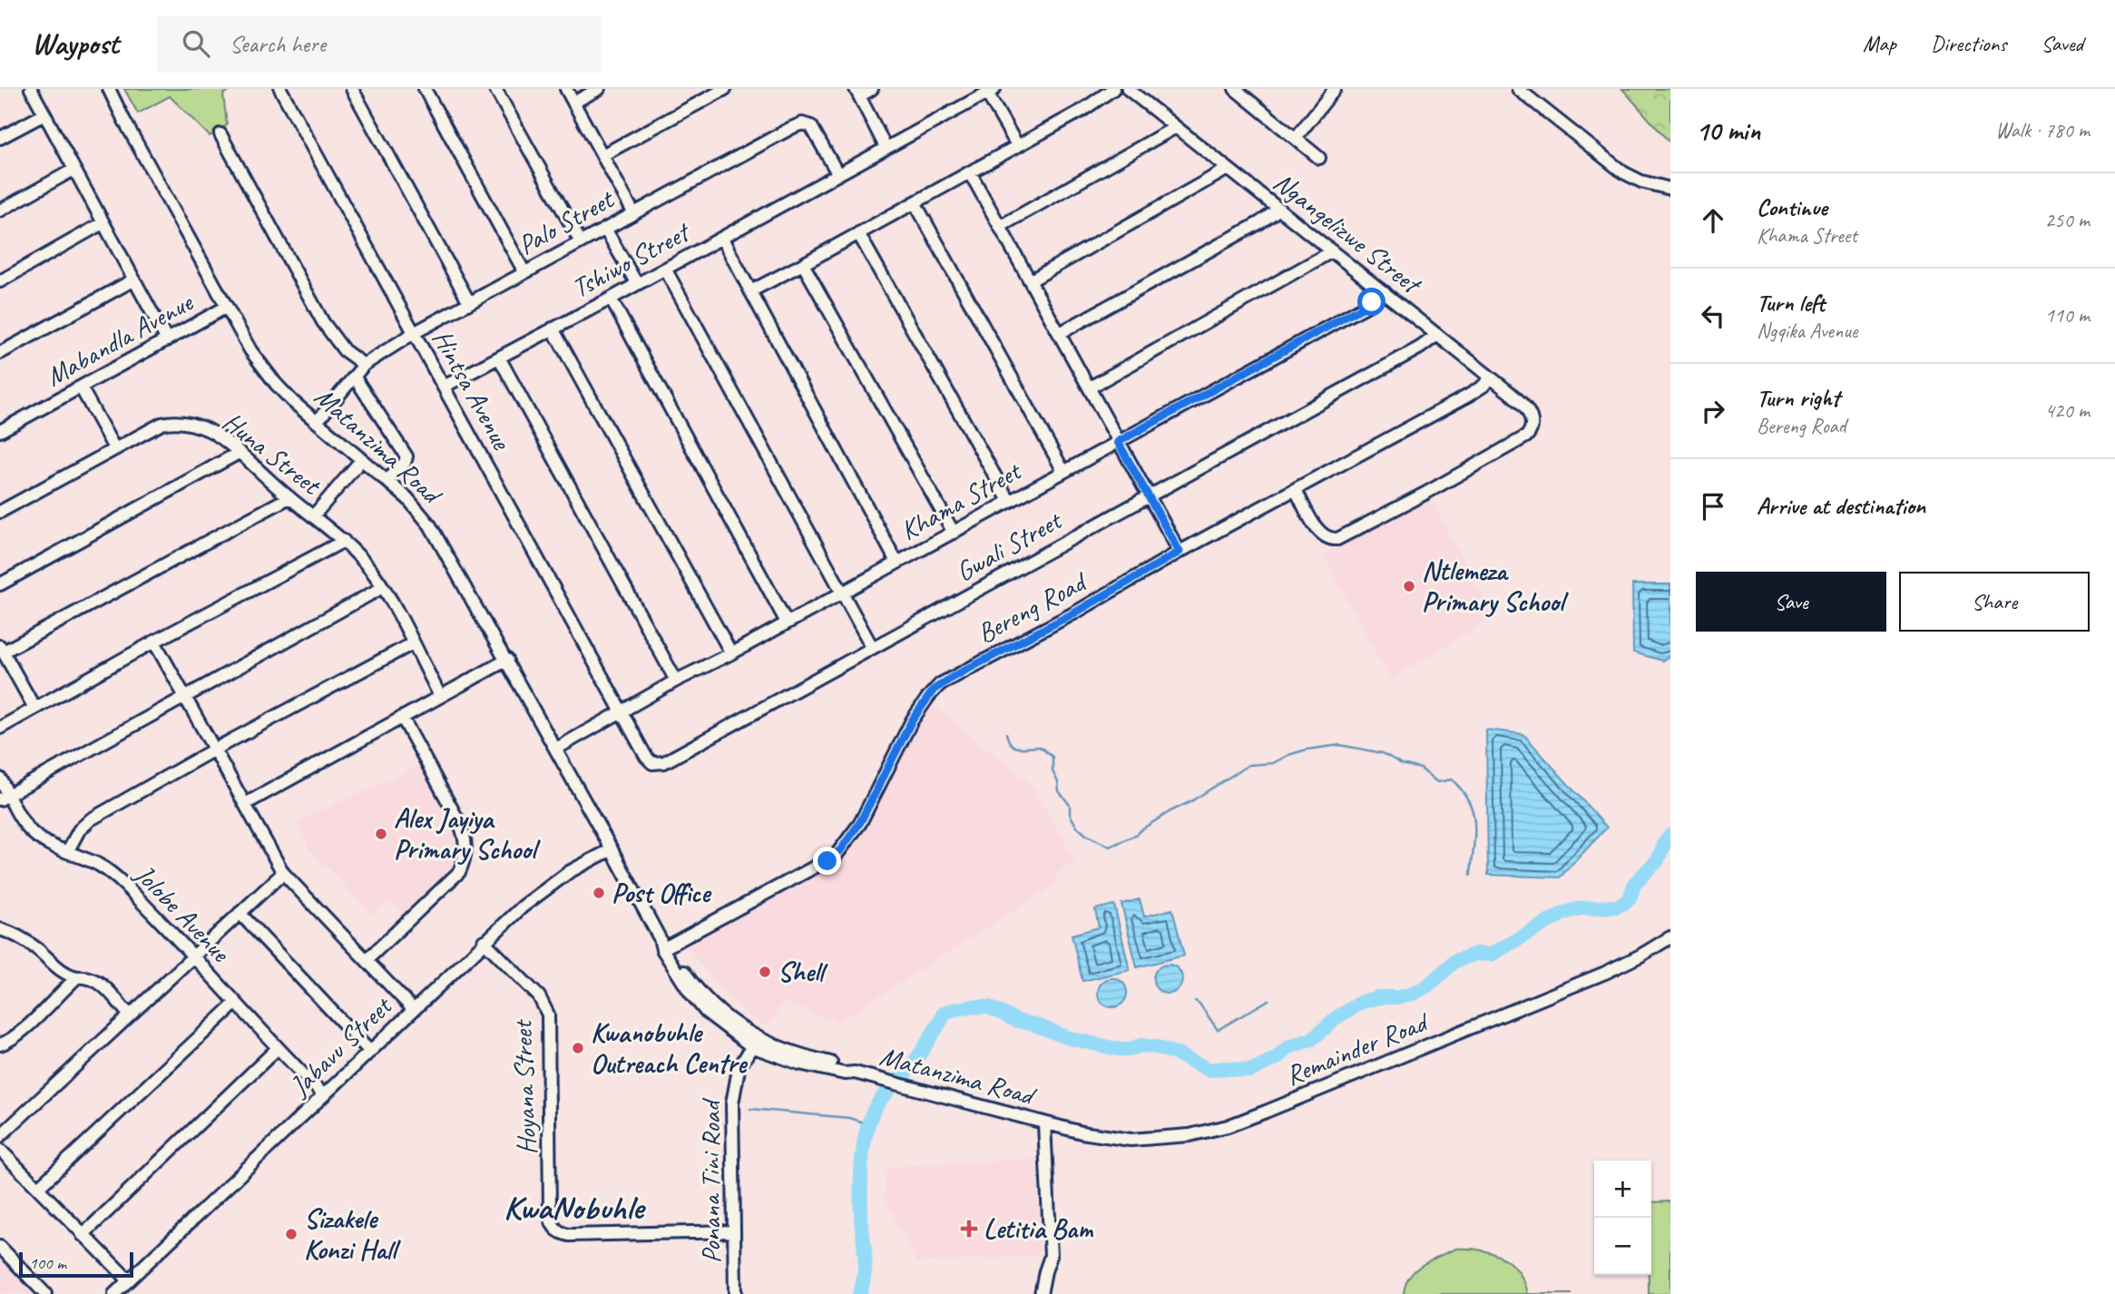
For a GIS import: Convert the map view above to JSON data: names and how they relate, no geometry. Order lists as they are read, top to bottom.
{
  "streets": {
    "street": [
      "Palo Street",
      "Ngangelizwe Street",
      "Tshiwo Street",
      "Mabandla Avenue",
      "Hintsa Avenue",
      "Matanzima Road",
      "Huna Street",
      "Khama Street",
      "Gwali Street",
      "Bereng Road",
      "Jolobe Avenue",
      "Jabavu Street",
      "Remainder Road",
      "Hoyana Street",
      "Ponana Tini Road"
    ]
  },
  "crossings": [
    ["Palo Street", "Tshiwo Street"],
    ["Palo Street", "Hintsa Avenue"],
    ["Palo Street", "Matanzima Road"],
    ["Ngangelizwe Street", "Khama Street"],
    ["Ngangelizwe Street", "Gwali Street"],
    ["Ngangelizwe Street", "Bereng Road"],
    ["Tshiwo Street", "Hintsa Avenue"],
    ["Mabandla Avenue", "Matanzima Road"],
    ["Hintsa Avenue", "Khama Street"],
    ["Hintsa Avenue", "Gwali Street"],
    ["Matanzima Road", "Khama Street"],
    ["Matanzima Road", "Bereng Road"],
    ["Matanzima Road", "Jabavu Street"],
    ["Matanzima Road", "Remainder Road"],
    ["Matanzima Road", "Ponana Tini Road"],
    ["Khama Street", "Gwali Street"],
    ["Jolobe Avenue", "Jabavu Street"],
    ["Jabavu Street", "Hoyana Street"],
    ["Hoyana Street", "Ponana Tini Road"]
  ],
  "districts": ["KwaNobuhle"],
  "places": {
    "other": [
      "Ntlemeza Primary School",
      "Alex Jayiya Primary School",
      "Post Office",
      "Shell",
      "Kwanobuhle Outreach Centre",
      "Sizakele Konzi Hall"
    ],
    "health": ["Letitia Bam"]
  },
  "scale_bar": "100 m",
  "page": {
    "header": "Waypost",
    "search": "Search here",
    "nav": ["Map", "Directions", "Saved"],
    "heading": ["10 min", "Walk · 780 m"],
    "list": [
      ["Continue", "Khama Street", "250 m"],
      ["Turn left", "Ngqika Avenue", "110 m"],
      ["Turn right", "Bereng Road", "420 m"],
      "Arrive at destination"
    ],
    "buttons": ["Save", "Share"],
    "map_buttons": ["+", "−"],
    "scale": "100 m"
  }
}
